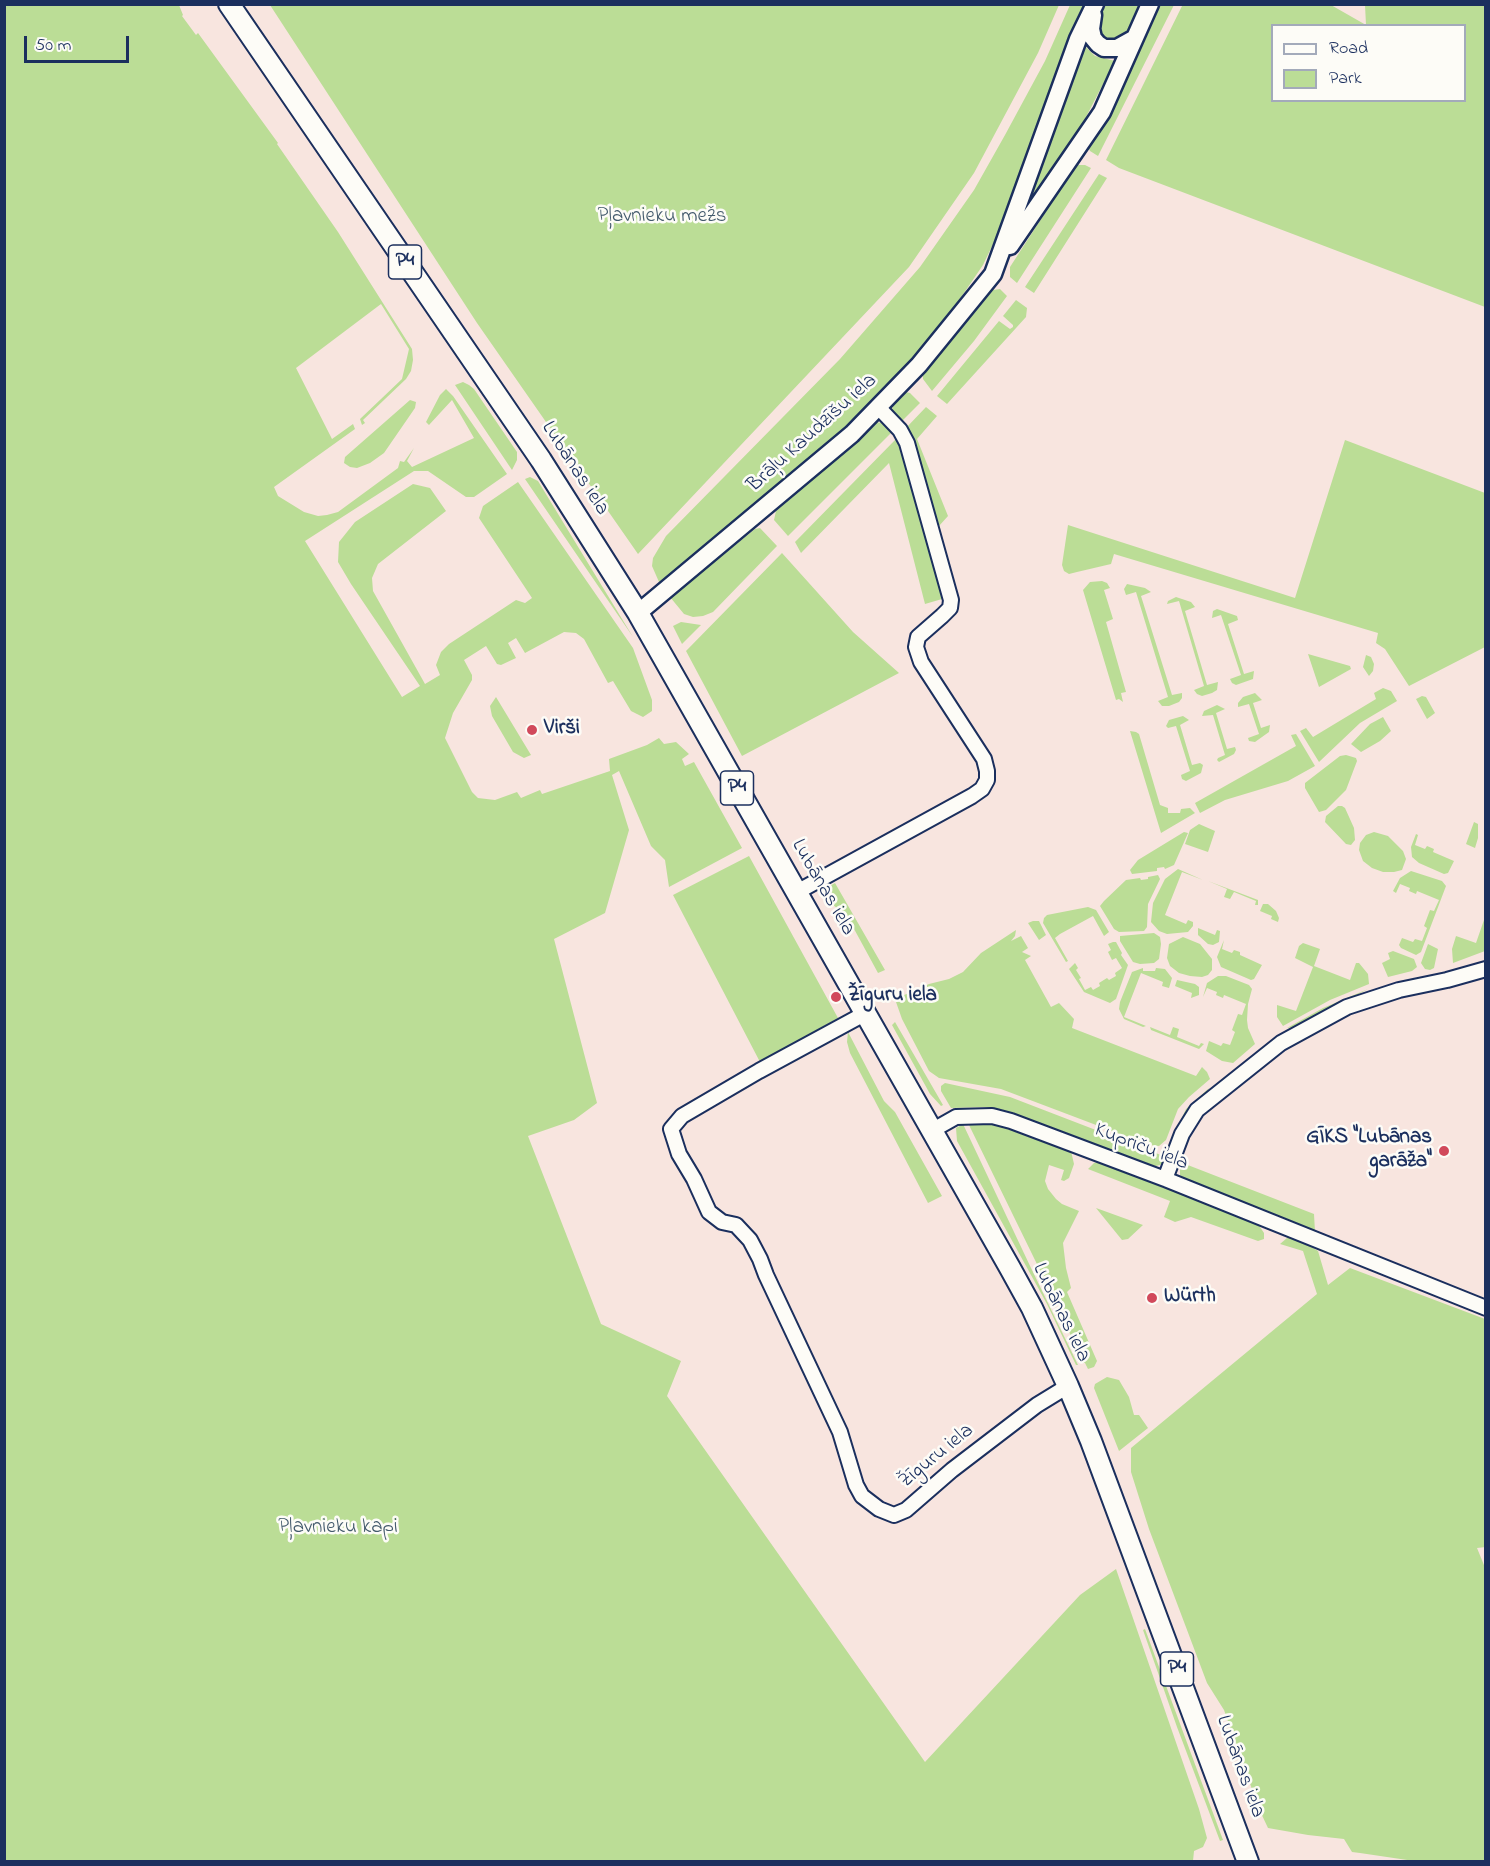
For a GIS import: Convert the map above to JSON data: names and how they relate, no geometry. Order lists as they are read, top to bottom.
{
  "streets": {
    "main road": ["P4", "Lubānas iela"],
    "street": ["Brāļu Kaudzīšu iela", "Kupriču iela", "Žīguru iela"]
  },
  "crossings": [
    ["Brāļu Kaudzīšu iela", "Lubānas iela"],
    ["Lubānas iela", "Kupriču iela"],
    ["Lubānas iela", "Žīguru iela"]
  ],
  "parks": ["Pļavnieku mežs", "Pļavnieku kapi"],
  "places": [
    "Virši",
    "Žīguru iela",
    "GĪKS \"Lubānas garāža\"",
    "Würth"
  ],
  "legend": ["Road", "Park"],
  "scale_bar": "50 m"
}
